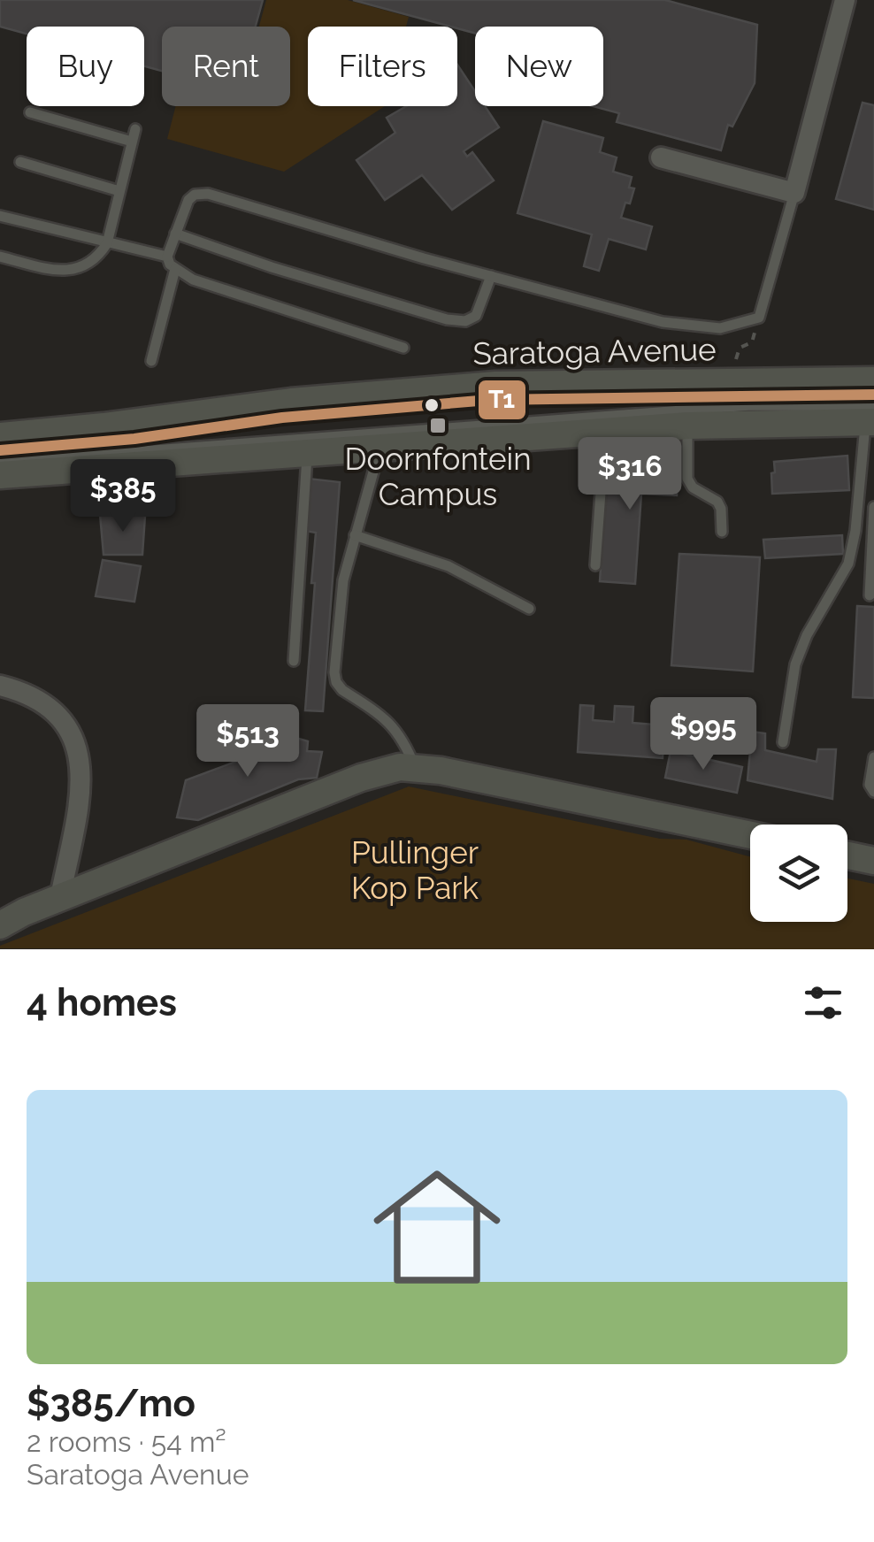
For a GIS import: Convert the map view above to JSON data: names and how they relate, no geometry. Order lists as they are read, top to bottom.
{
  "streets": {
    "main road": ["Saratoga Avenue"]
  },
  "parks": ["Pullinger Kop Park"],
  "places": {
    "transit": ["Doornfontein Campus"]
  },
  "lines": ["transit line T1"],
  "page": {
    "chip": [
      "Buy",
      "Rent",
      "Filters",
      "New"
    ],
    "price": [
      "$316",
      "$385",
      "$995",
      "$513"
    ],
    "heading": "4 homes",
    "list": [
      {
        "name": "$385/mo",
        "note": "2 rooms · 54 m² · Saratoga Avenue"
      }
    ]
  }
}
